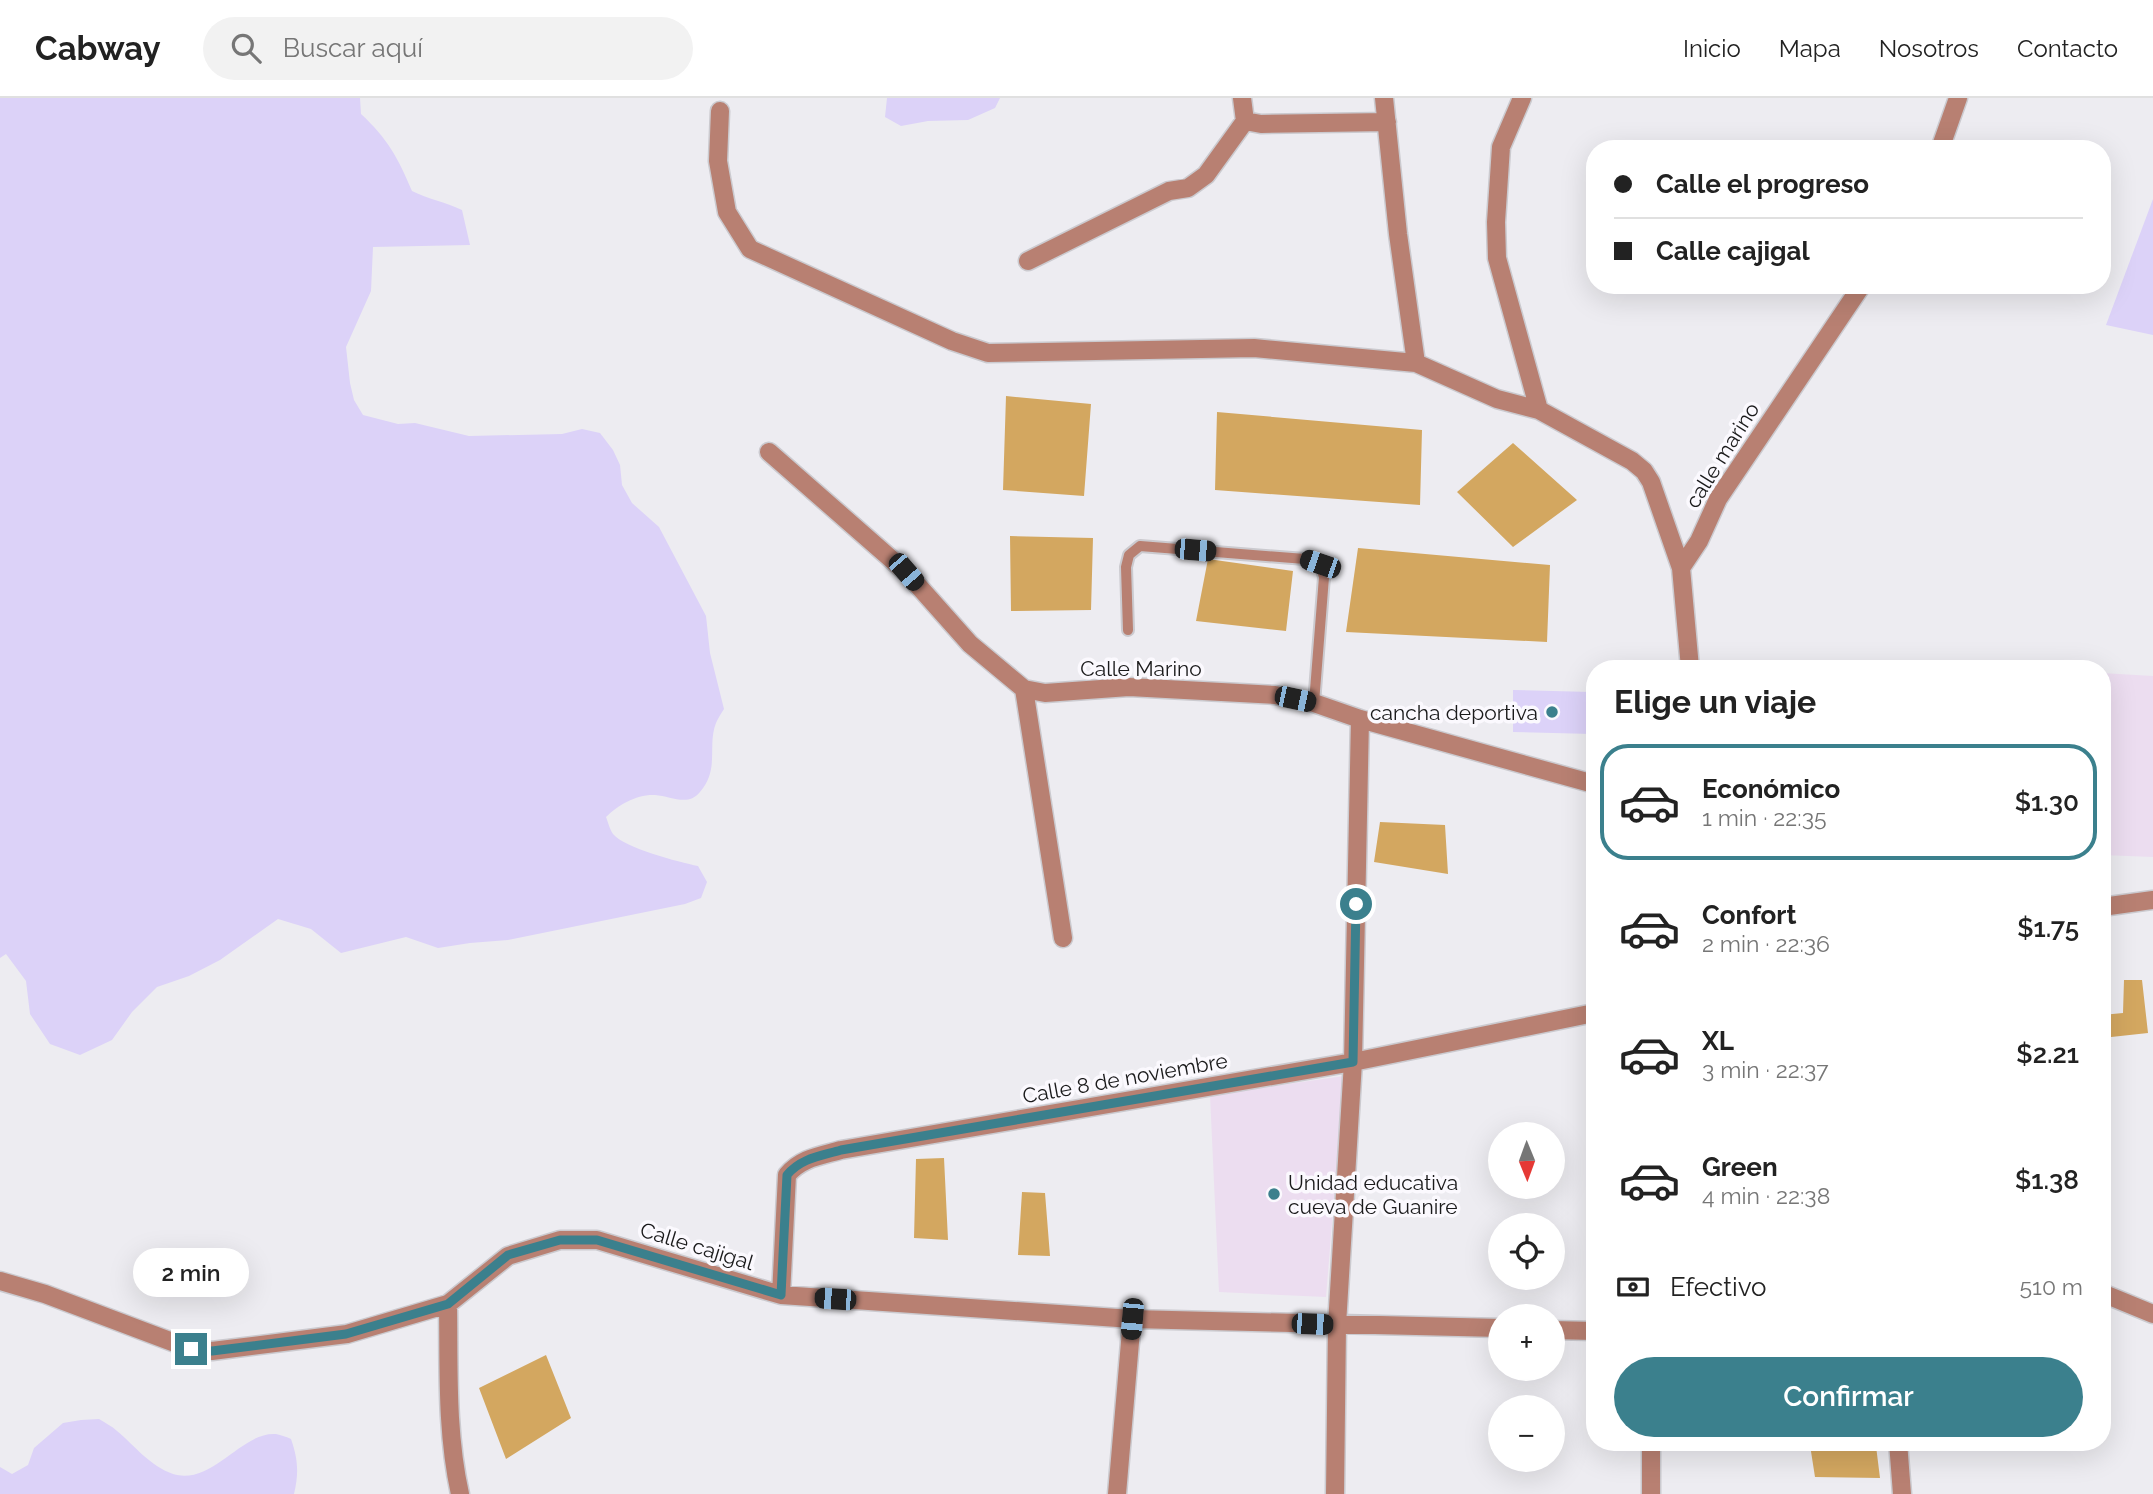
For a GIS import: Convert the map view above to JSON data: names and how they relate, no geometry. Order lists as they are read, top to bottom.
{
  "streets": {
    "street": [
      "calle marino",
      "Calle Marino",
      "Calle 8 de noviembre",
      "Calle cajigal"
    ]
  },
  "crossings": [
    ["Calle 8 de noviembre", "Calle cajigal"]
  ],
  "places": ["cancha deportiva", "Unidad educativa cueva de Guanire"],
  "north": "bottom",
  "page": {
    "header": "Cabway",
    "search": "Buscar aquí",
    "nav": [
      "Inicio",
      "Mapa",
      "Nosotros",
      "Contacto"
    ],
    "banner": ["Calle el progreso", "Calle cajigal"],
    "heading": "Elige un viaje",
    "list": [
      {
        "name": "Económico",
        "note": "1 min · 22:35",
        "value": "$1.30"
      },
      {
        "name": "Confort",
        "note": "2 min · 22:36",
        "value": "$1.75"
      },
      {
        "name": "XL",
        "note": "3 min · 22:37",
        "value": "$2.21"
      },
      {
        "name": "Green",
        "note": "4 min · 22:38",
        "value": "$1.38"
      }
    ],
    "map_buttons": ["+", "−"],
    "bubble": "2 min",
    "pay": ["Efectivo", "510 m"],
    "buttons": "Confirmar"
  }
}
